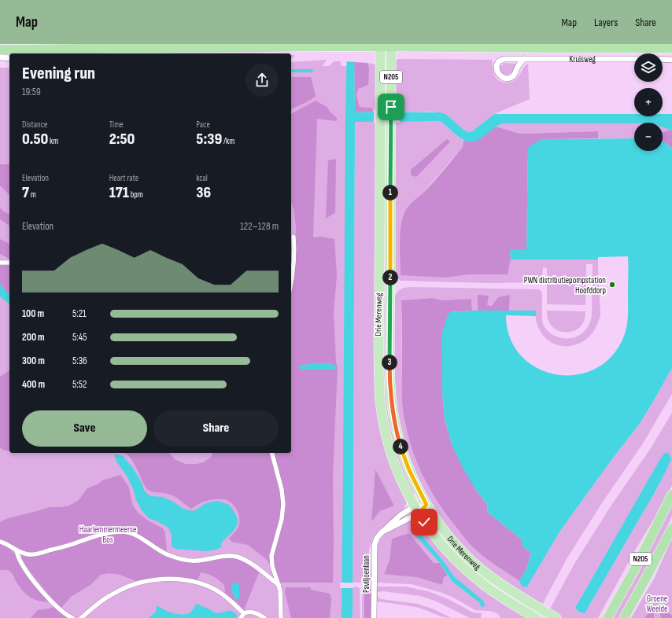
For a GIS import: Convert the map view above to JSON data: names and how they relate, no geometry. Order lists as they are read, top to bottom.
{
  "streets": {
    "highway": ["Kruisweg", "N205"],
    "main road": ["Drie Merenweg"],
    "street": ["Paviljoenlaan"]
  },
  "crossings": [
    ["Kruisweg", "Drie Merenweg"],
    ["Drie Merenweg", "Paviljoenlaan"]
  ],
  "parks": ["Haarlemmermeerse Bos", "Groene Weelde"],
  "places": ["PWN distributiepompstation Hoofddorp"],
  "page": {
    "header": "Map",
    "nav": ["Map", "Layers", "Share"],
    "map_buttons": ["+", "−"],
    "heading": ["Evening run", "19:59"],
    "stats": [
      ["Distance", "0.50 km"],
      ["Time", "2:50"],
      ["Pace", "5:39 /km"],
      ["Elevation", "7 m"],
      ["Heart rate", "171 bpm"],
      ["kcal", "36"]
    ],
    "pins": [
      "1",
      "2",
      "3",
      "4"
    ],
    "chart": ["Elevation", "122–128 m"],
    "list": [
      {
        "name": "100 m",
        "note": "5:21"
      },
      {
        "name": "200 m",
        "note": "5:45"
      },
      {
        "name": "300 m",
        "note": "5:36"
      },
      {
        "name": "400 m",
        "note": "5:52"
      }
    ],
    "buttons": ["Save", "Share"]
  }
}
